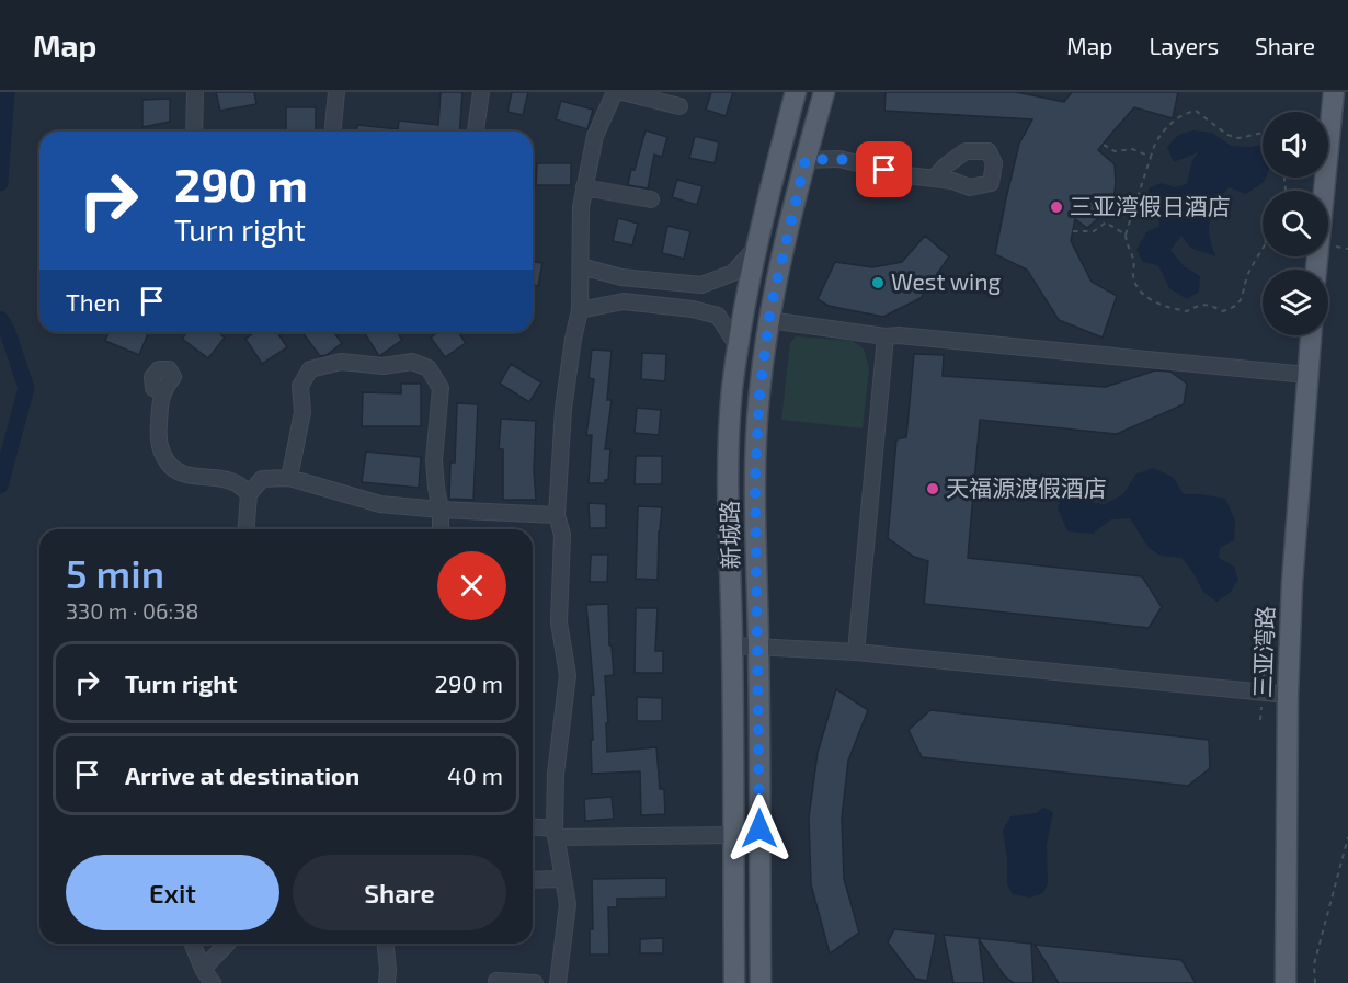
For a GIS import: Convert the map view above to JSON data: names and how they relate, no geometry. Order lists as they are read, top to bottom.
{
  "streets": {
    "main road": ["新城路", "三亚湾路"]
  },
  "places": ["三亚湾假日酒店", "West wing", "天福源渡假酒店"],
  "page": {
    "header": "Map",
    "nav": ["Map", "Layers", "Share"],
    "turn": ["290 m", "Turn right"],
    "then": "Then",
    "heading": ["5 min", "330 m · 06:38"],
    "list": [
      {
        "name": "Turn right",
        "value": "290 m"
      },
      {
        "name": "Arrive at destination",
        "value": "40 m"
      }
    ],
    "buttons": ["Exit", "Share"]
  }
}
